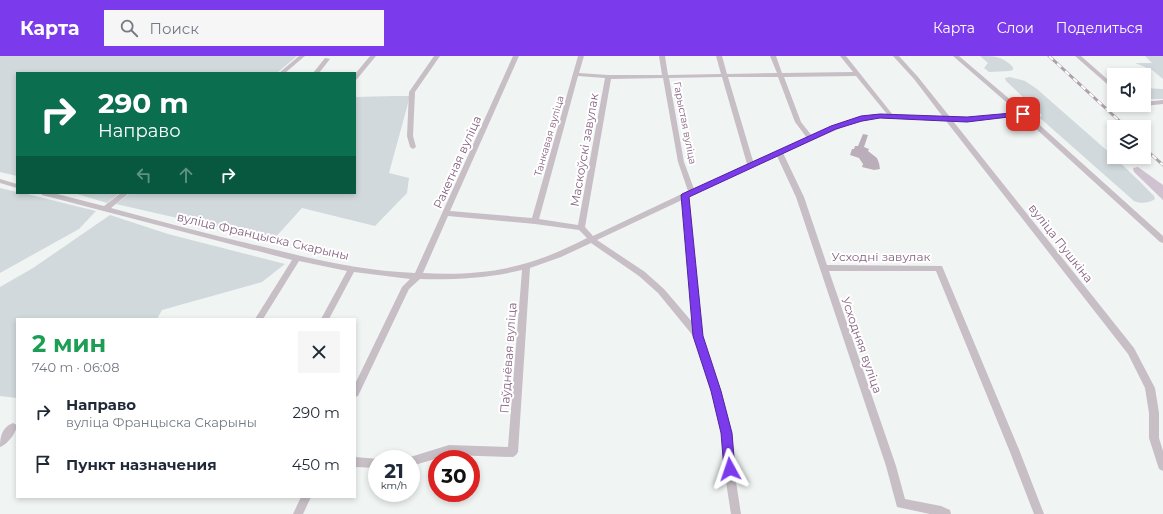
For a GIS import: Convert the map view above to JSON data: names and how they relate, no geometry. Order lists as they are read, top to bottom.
{
  "streets": {
    "street": [
      "Гарыстая вуліца",
      "Танкавая вуліца",
      "Маскоўскі завулак",
      "Ракетная вуліца",
      "вуліца Францыска Скарыны",
      "вуліца Пушкіна",
      "Усходні завулак",
      "Усходняя вуліца",
      "Паўднёвая вуліца"
    ]
  },
  "crossings": [
    ["Гарыстая вуліца", "вуліца Францыска Скарыны"],
    ["Ракетная вуліца", "вуліца Францыска Скарыны"],
    ["вуліца Францыска Скарыны", "вуліца Пушкіна"],
    ["вуліца Францыска Скарыны", "Усходняя вуліца"],
    ["вуліца Францыска Скарыны", "Паўднёвая вуліца"],
    ["Усходні завулак", "Усходняя вуліца"]
  ],
  "page": {
    "header": "Карта",
    "search": "Поиск",
    "nav": ["Карта", "Слои", "Поделиться"],
    "turn": ["290 m", "Направо"],
    "heading": ["2 мин", "740 m · 06:08"],
    "list": [
      {
        "name": "Направо",
        "note": "вуліца Францыска Скарыны",
        "value": "290 m"
      },
      {
        "name": "Пункт назначения",
        "value": "450 m"
      }
    ],
    "speed": "21 km/h",
    "limit": "30"
  }
}
